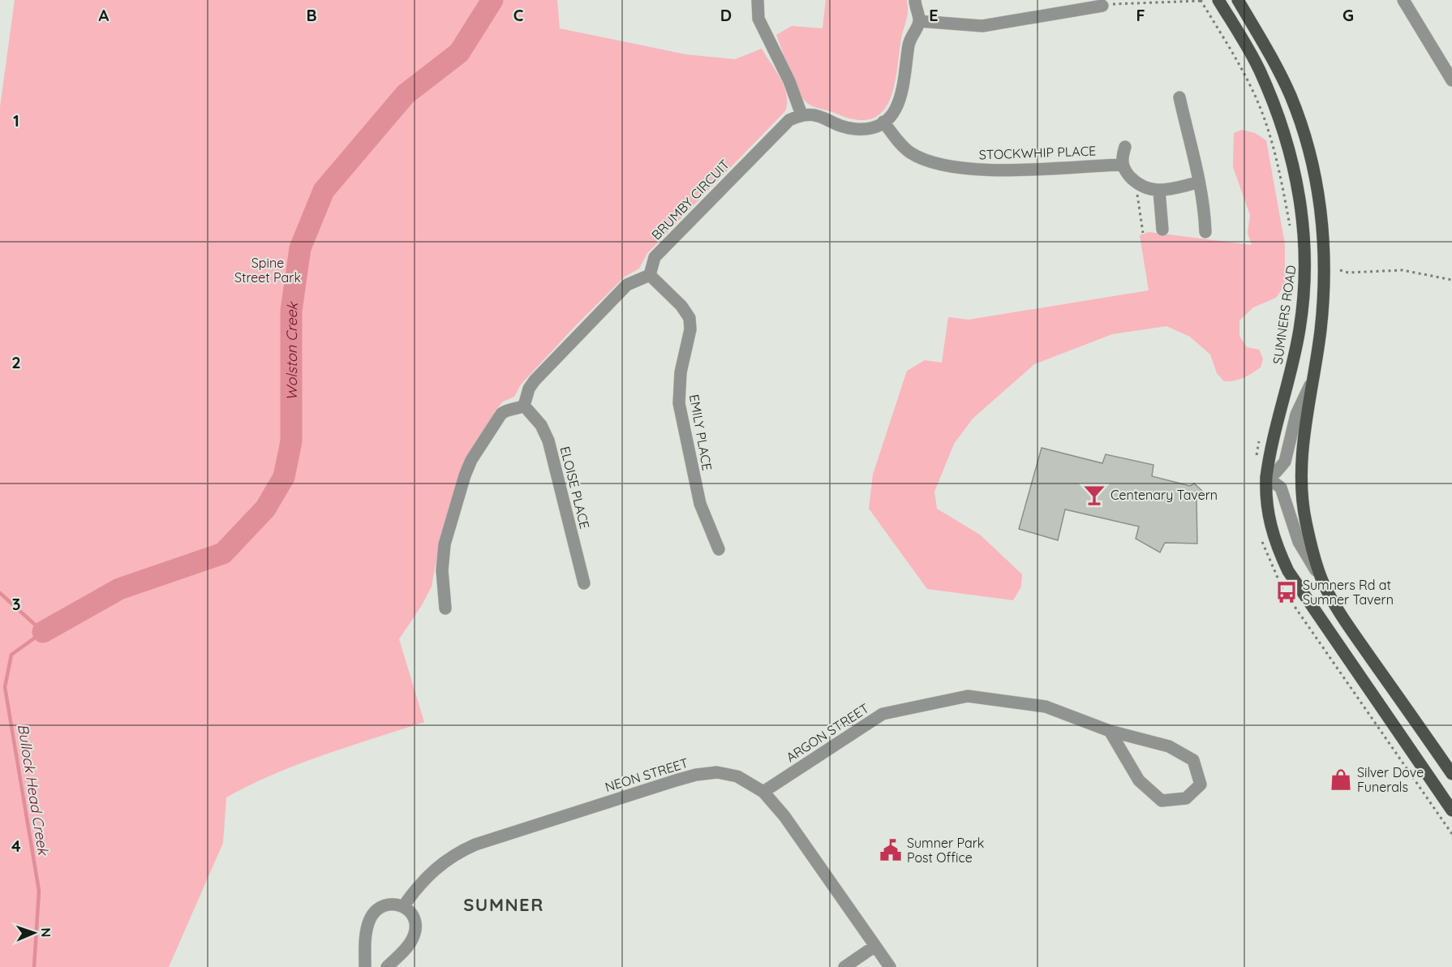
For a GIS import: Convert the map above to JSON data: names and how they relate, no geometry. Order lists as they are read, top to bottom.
{
  "streets": {
    "main road": ["SUMNERS ROAD"],
    "street": [
      "STOCKWHIP PLACE",
      "BRUMBY CIRCUIT",
      "EMILY PLACE",
      "ELOISE PLACE",
      "ARGON STREET",
      "NEON STREET"
    ]
  },
  "crossings": [
    ["BRUMBY CIRCUIT", "EMILY PLACE"],
    ["ARGON STREET", "NEON STREET"]
  ],
  "districts": ["SUMNER"],
  "water": ["Wolston Creek", "Bullock Head Creek"],
  "parks": ["Spine Street Park"],
  "places": {
    "bar": ["Centenary Tavern"],
    "bus stop": ["Sumners Rd at Sumner Tavern"],
    "shop": ["Silver Dove Funerals"],
    "public building": ["Sumner Park Post Office"]
  },
  "north": "right",
  "grid": {
    "columns": [
      "A",
      "B",
      "C",
      "D",
      "E",
      "F",
      "G"
    ],
    "rows": [
      "1",
      "2",
      "3",
      "4"
    ]
  }
}
